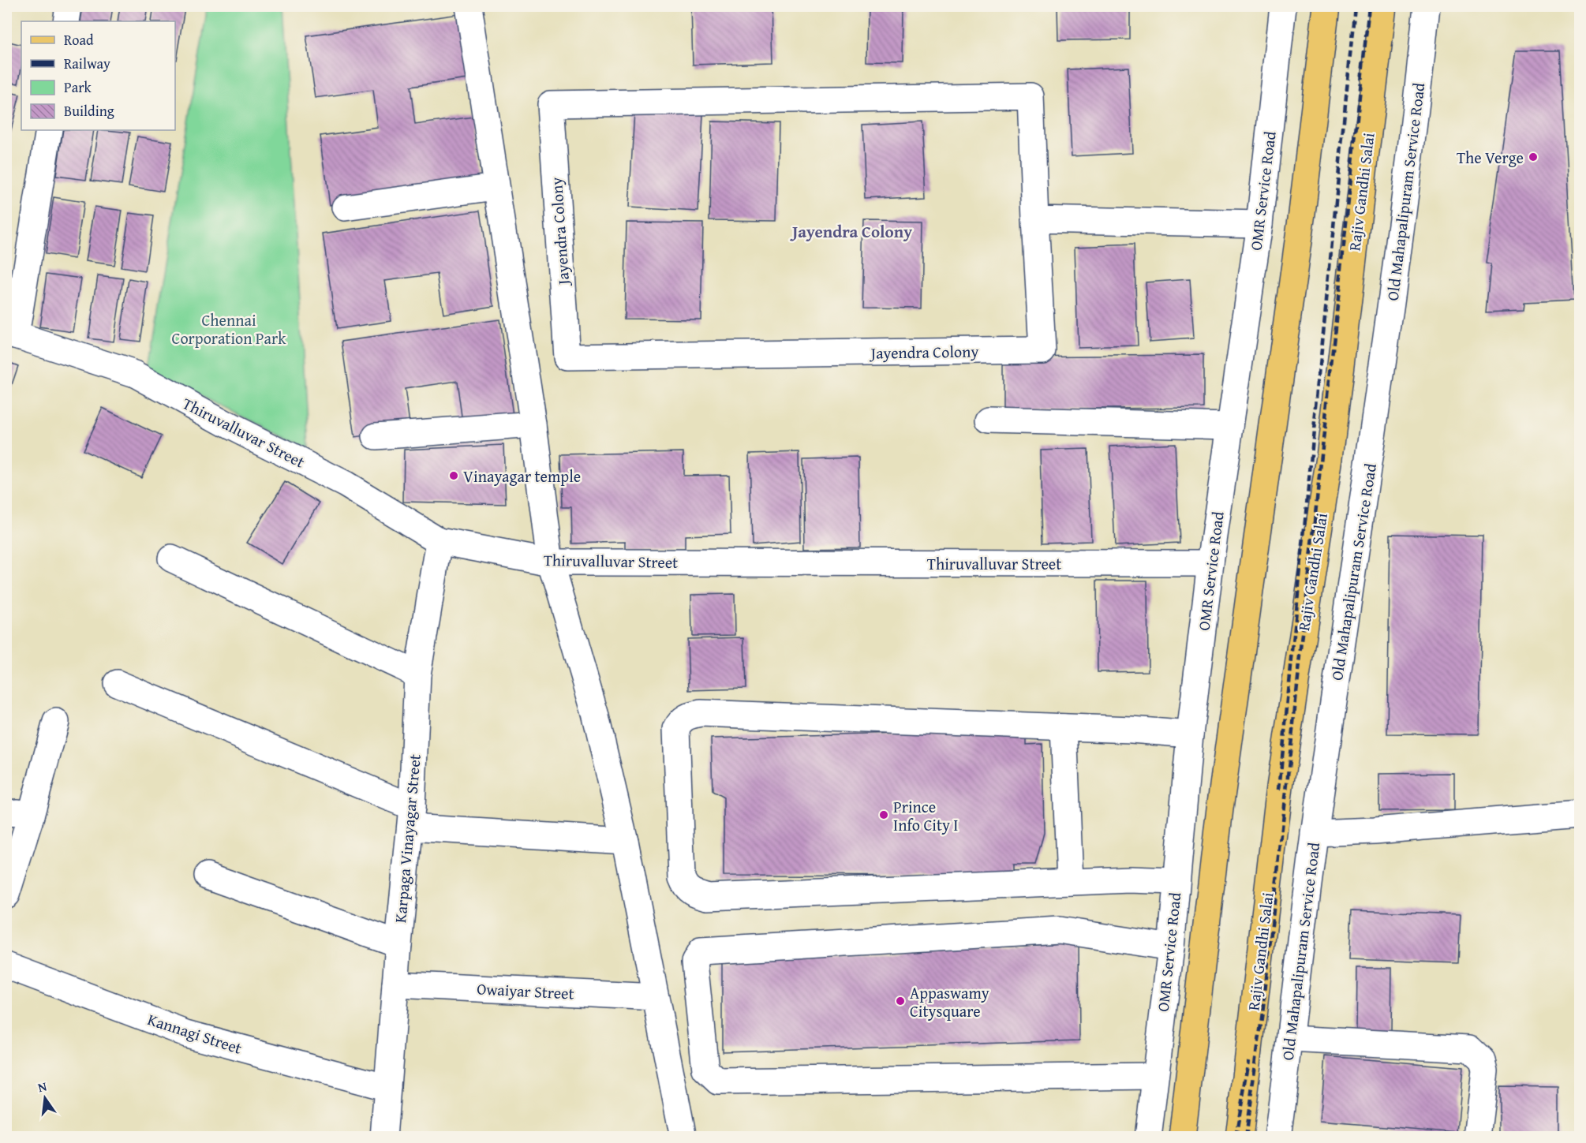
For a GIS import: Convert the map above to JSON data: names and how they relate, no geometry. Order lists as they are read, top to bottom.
{
  "streets": {
    "main road": ["Rajiv Gandhi Salai"],
    "street": [
      "OMR Service Road",
      "Old Mahapalipuram Service Road",
      "Jayendra Colony",
      "Thiruvalluvar Street",
      "Karpaga Vinayagar Street",
      "Owaiyar Street",
      "Kannagi Street"
    ]
  },
  "crossings": [
    ["OMR Service Road", "Thiruvalluvar Street"],
    ["Thiruvalluvar Street", "Karpaga Vinayagar Street"],
    ["Karpaga Vinayagar Street", "Owaiyar Street"],
    ["Karpaga Vinayagar Street", "Kannagi Street"]
  ],
  "districts": ["Jayendra Colony"],
  "parks": ["Chennai Corporation Park"],
  "places": [
    "The Verge",
    "Vinayagar temple",
    "Prince Info City I",
    "Appaswamy Citysquare"
  ],
  "legend": [
    "Road",
    "Railway",
    "Park",
    "Building"
  ],
  "north": "top"
}
